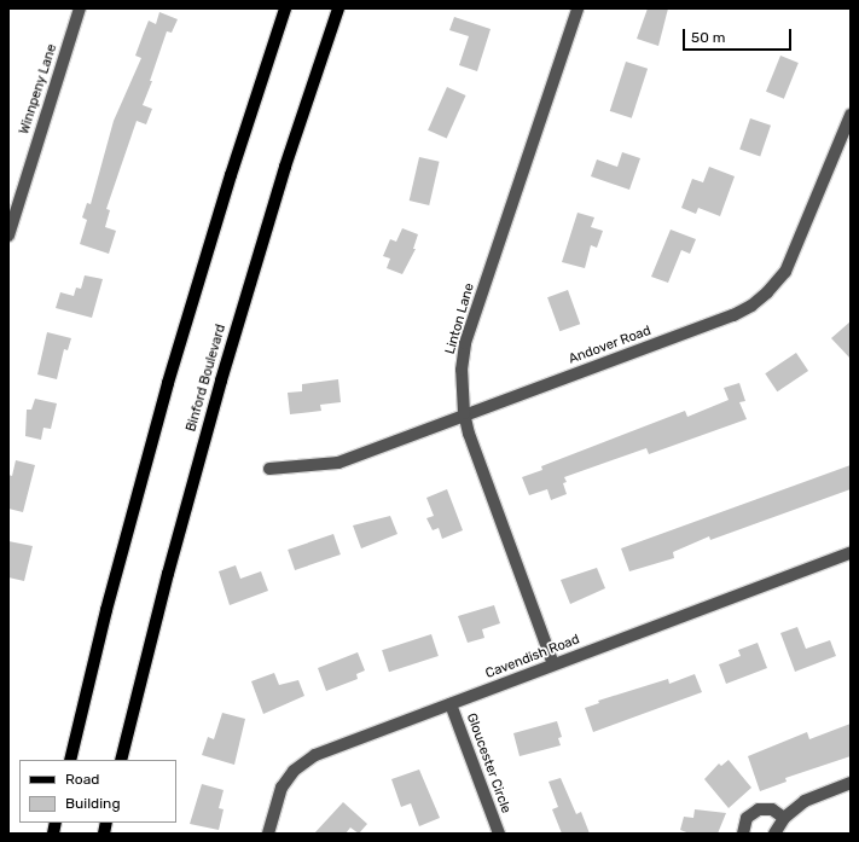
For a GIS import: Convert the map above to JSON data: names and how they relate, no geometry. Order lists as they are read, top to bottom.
{
  "streets": {
    "main road": ["Binford Boulevard"],
    "street": [
      "Winnpeny Lane",
      "Linton Lane",
      "Andover Road",
      "Cavendish Road",
      "Gloucester Circle"
    ]
  },
  "crossings": [
    ["Linton Lane", "Andover Road"],
    ["Linton Lane", "Cavendish Road"],
    ["Cavendish Road", "Gloucester Circle"]
  ],
  "legend": ["Road", "Building"],
  "scale_bar": "50 m"
}
